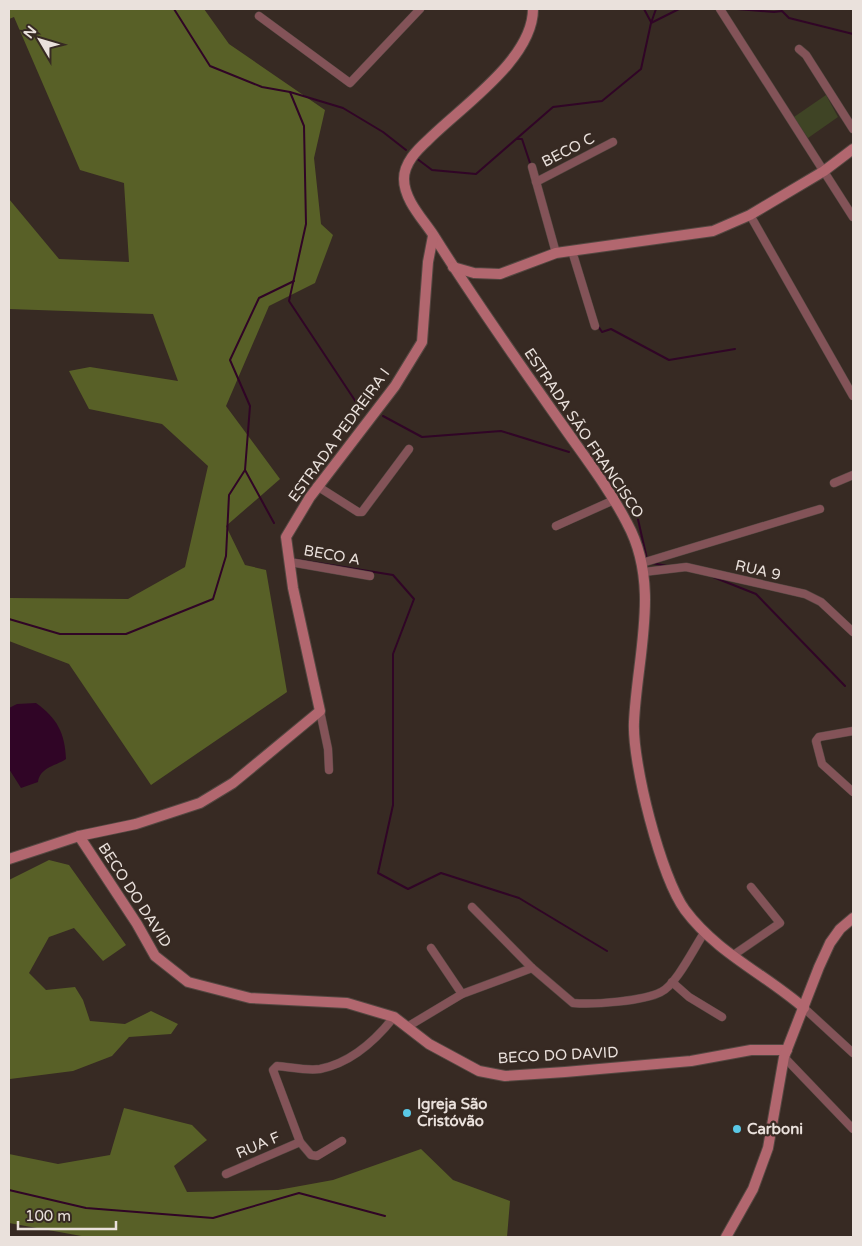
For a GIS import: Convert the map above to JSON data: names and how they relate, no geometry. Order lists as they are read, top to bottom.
{
  "streets": {
    "street": [
      "BECO C",
      "ESTRADA SÃO FRANCISCO",
      "ESTRADA PEDREIRA I",
      "BECO A",
      "RUA 9",
      "BECO DO DAVID",
      "RUA F"
    ]
  },
  "crossings": [
    ["ESTRADA SÃO FRANCISCO", "ESTRADA PEDREIRA I"],
    ["ESTRADA SÃO FRANCISCO", "RUA 9"],
    ["ESTRADA PEDREIRA I", "BECO A"]
  ],
  "places": ["Igreja São Cristóvão", "Carboni"],
  "scale_bar": "100 m",
  "north": "top left"
}
